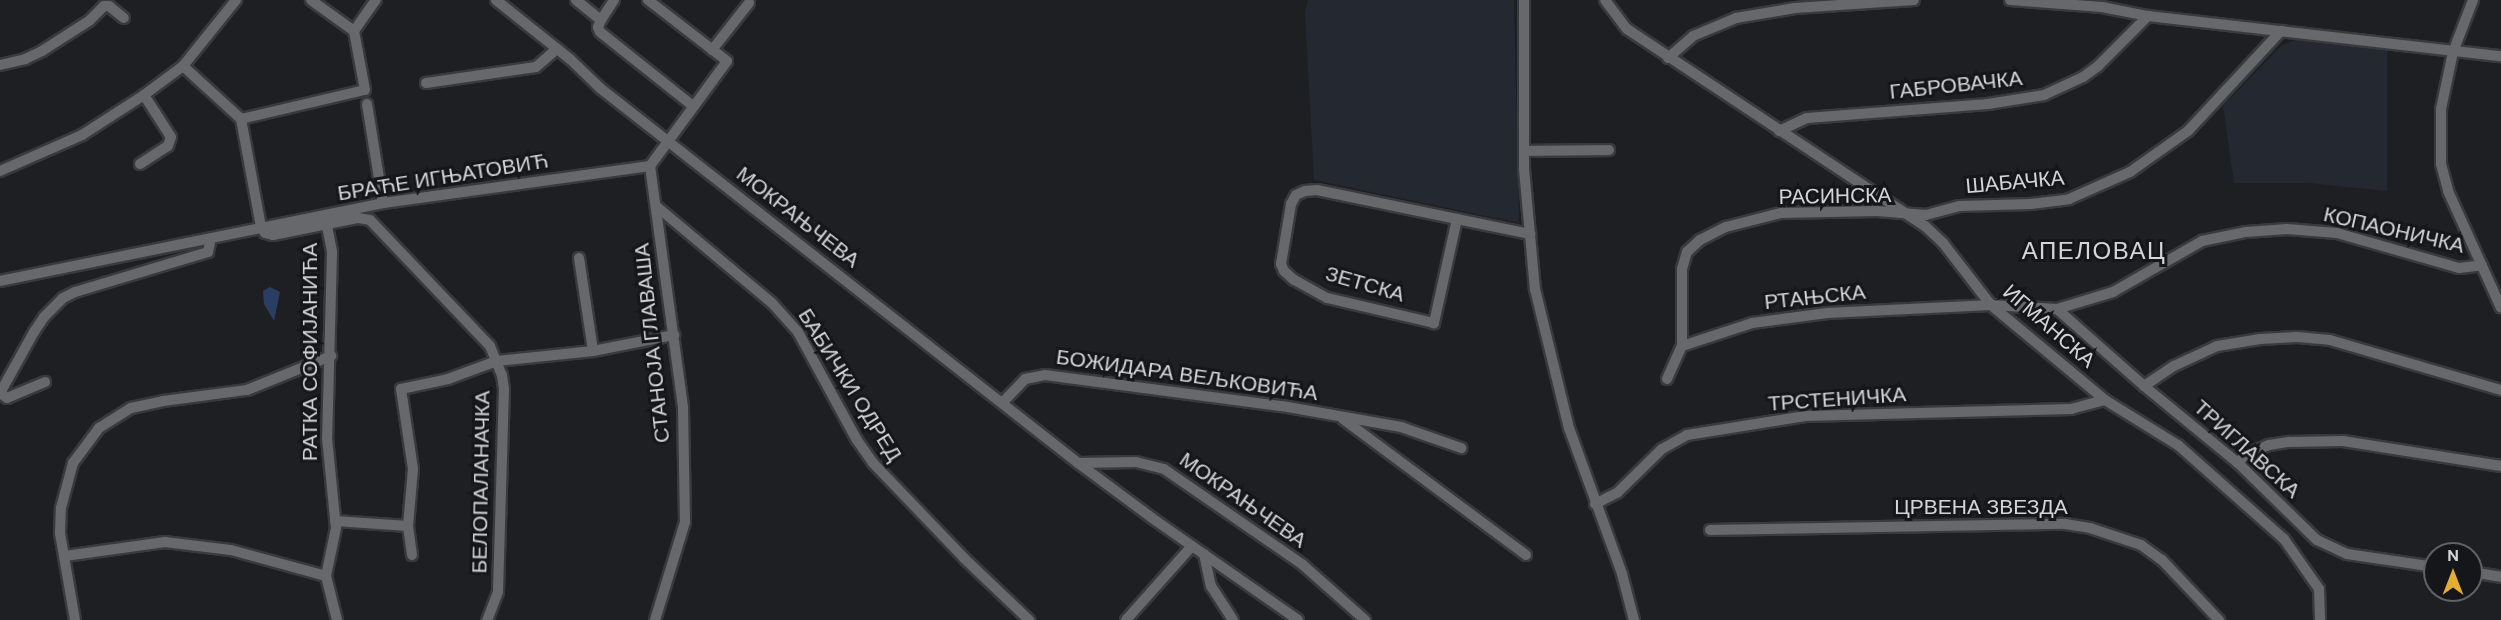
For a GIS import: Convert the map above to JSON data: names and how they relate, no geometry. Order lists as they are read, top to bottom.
{
  "streets": {
    "street": [
      "ГАБРОВАЧКА",
      "БРАЋЕ ИГЊАТОВИЋ",
      "ШАБАЧКА",
      "РАСИНСКА",
      "МОКРАЊЧЕВА",
      "КОПАОНИЧКА",
      "ЗЕТСКА",
      "РТАЊСКА",
      "ИГМАНСКА",
      "СТАНОЈА ГЛАВАША",
      "РАТКА СОФИЈАНИЋА",
      "БОЖИДАРА ВЕЉКОВИЋА",
      "БАБИЧКИ ОДРЕД",
      "ТРСТЕНИЧКА",
      "ТРИГЛАВСКА",
      "БЕЛОПАЛАНАЧКА",
      "ЦРВЕНА ЗВЕЗДА"
    ]
  },
  "crossings": [
    ["ГАБРОВАЧКА", "ИГМАНСКА"],
    ["БРАЋЕ ИГЊАТОВИЋ", "СТАНОЈА ГЛАВАША"],
    ["БРАЋЕ ИГЊАТОВИЋ", "БЕЛОПАЛАНАЧКА"],
    ["ШАБАЧКА", "РАСИНСКА"],
    ["ШАБАЧКА", "ИГМАНСКА"],
    ["РАСИНСКА", "РТАЊСКА"],
    ["РАСИНСКА", "ИГМАНСКА"],
    ["МОКРАЊЧЕВА", "БОЖИДАРА ВЕЉКОВИЋА"],
    ["КОПАОНИЧКА", "РТАЊСКА"],
    ["КОПАОНИЧКА", "ИГМАНСКА"],
    ["КОПАОНИЧКА", "ТРИГЛАВСКА"],
    ["РТАЊСКА", "ИГМАНСКА"],
    ["ИГМАНСКА", "ТРСТЕНИЧКА"],
    ["СТАНОЈА ГЛАВАША", "БАБИЧКИ ОДРЕД"],
    ["РАТКА СОФИЈАНИЋА", "БЕЛОПАЛАНАЧКА"]
  ],
  "districts": ["АПЕЛОВАЦ"],
  "north": "top"
}
